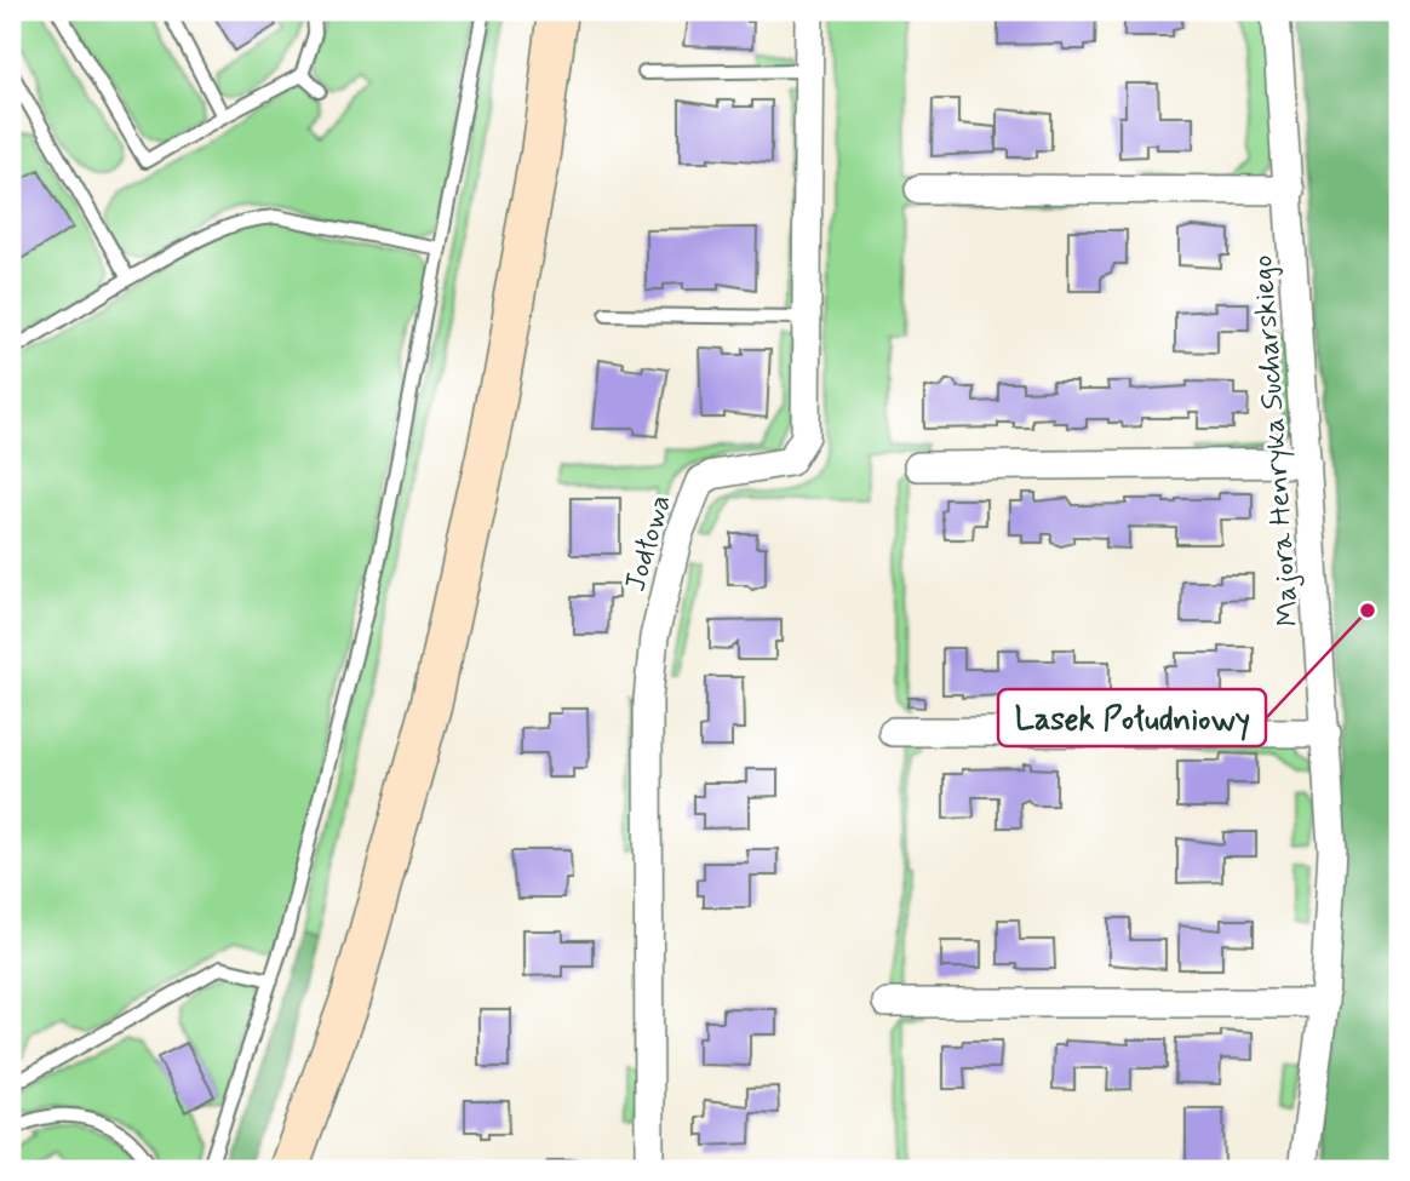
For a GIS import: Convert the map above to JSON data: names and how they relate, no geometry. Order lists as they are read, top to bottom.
{
  "streets": {
    "street": ["Majora Henryka Sucharskiego", "Jodłowa"]
  },
  "places": ["Lasek Południowy"]
}
